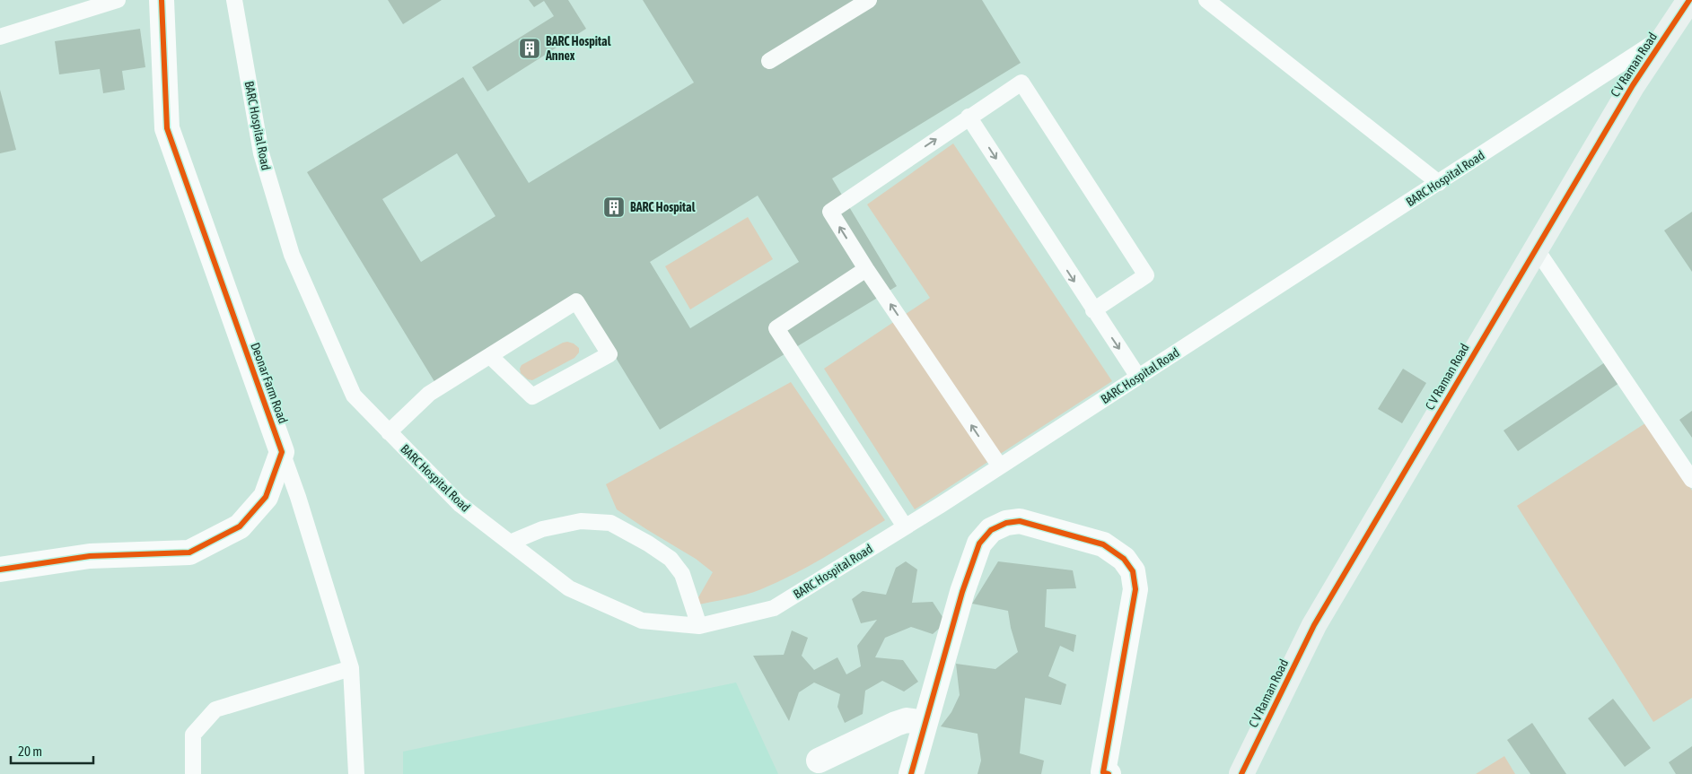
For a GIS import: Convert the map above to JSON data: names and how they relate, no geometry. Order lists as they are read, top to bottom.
{
  "streets": {
    "street": ["C V Raman Road", "Deonar Farm Road"],
    "lane": ["BARC Hospital Road"]
  },
  "crossings": [
    ["C V Raman Road", "BARC Hospital Road"]
  ],
  "places": {
    "building": ["BARC Hospital Annex", "BARC Hospital"]
  },
  "scale_bar": "20 m"
}
